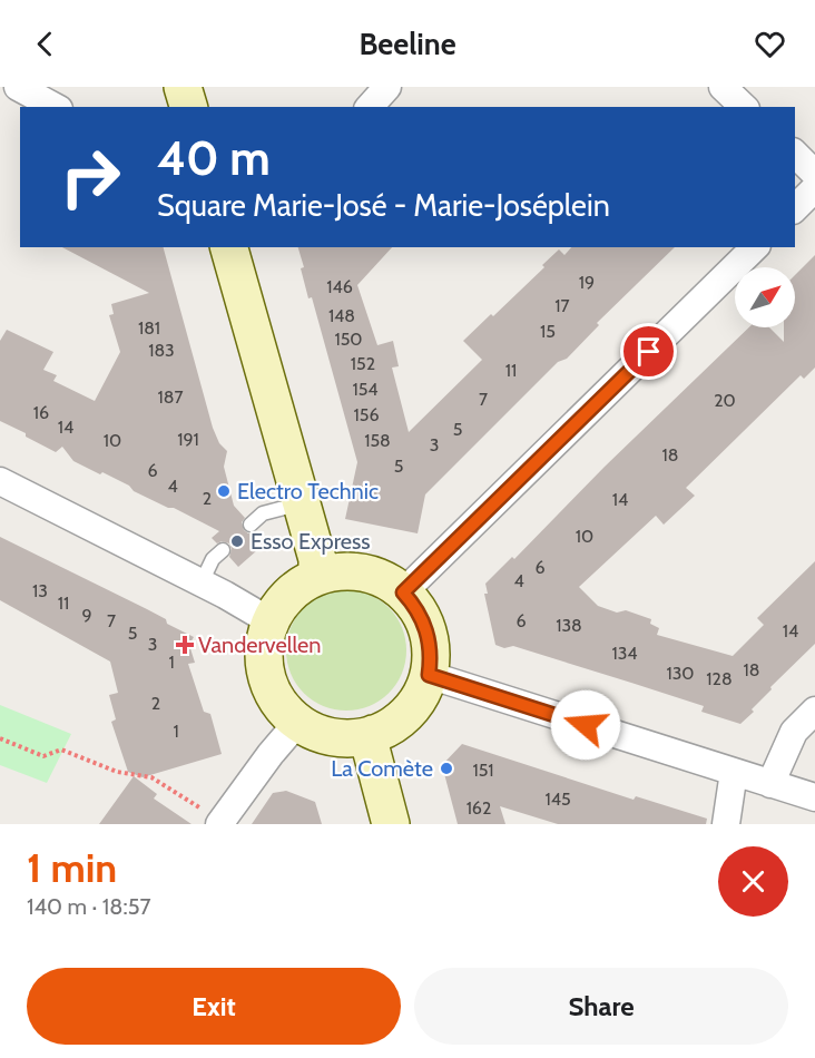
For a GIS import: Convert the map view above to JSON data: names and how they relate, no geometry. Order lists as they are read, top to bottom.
{
  "places": {
    "other": ["Electro Technic", "Esso Express", "La Comète"],
    "health": ["Vandervellen"]
  },
  "house_numbers": [
    "19",
    "146",
    "17",
    "148",
    "181",
    "15",
    "150",
    "183",
    "152",
    "11",
    "154",
    "187",
    "7",
    "20",
    "16",
    "156",
    "14",
    "5",
    "191",
    "10",
    "158",
    "3",
    "18",
    "5",
    "6",
    "4",
    "2",
    "14",
    "10",
    "6",
    "4",
    "13",
    "11",
    "9",
    "7",
    "6",
    "138",
    "14",
    "5",
    "3",
    "134",
    "1",
    "18",
    "130",
    "128",
    "2",
    "1",
    "151",
    "145",
    "162"
  ],
  "north": "top right",
  "page": {
    "header": "Beeline",
    "turn": ["40 m", "Square Marie-José - Marie-Joséplein"],
    "heading": ["1 min", "140 m · 18:57"],
    "buttons": ["Exit", "Share"]
  }
}
